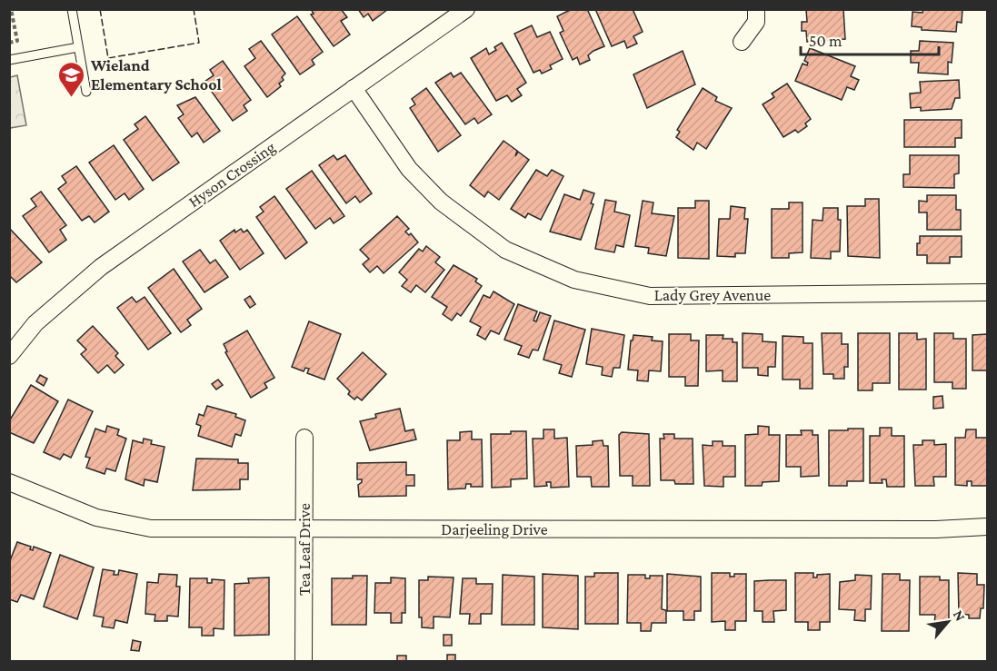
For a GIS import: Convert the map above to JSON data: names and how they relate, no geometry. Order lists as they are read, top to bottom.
{
  "streets": {
    "street": [
      "Hyson Crossing",
      "Lady Grey Avenue",
      "Darjeeling Drive",
      "Tea Leaf Drive"
    ]
  },
  "crossings": [
    ["Hyson Crossing", "Lady Grey Avenue"],
    ["Darjeeling Drive", "Tea Leaf Drive"]
  ],
  "places": {
    "school or university": ["Wieland Elementary School"]
  },
  "scale_bar": "50 m",
  "north": "top right"
}
